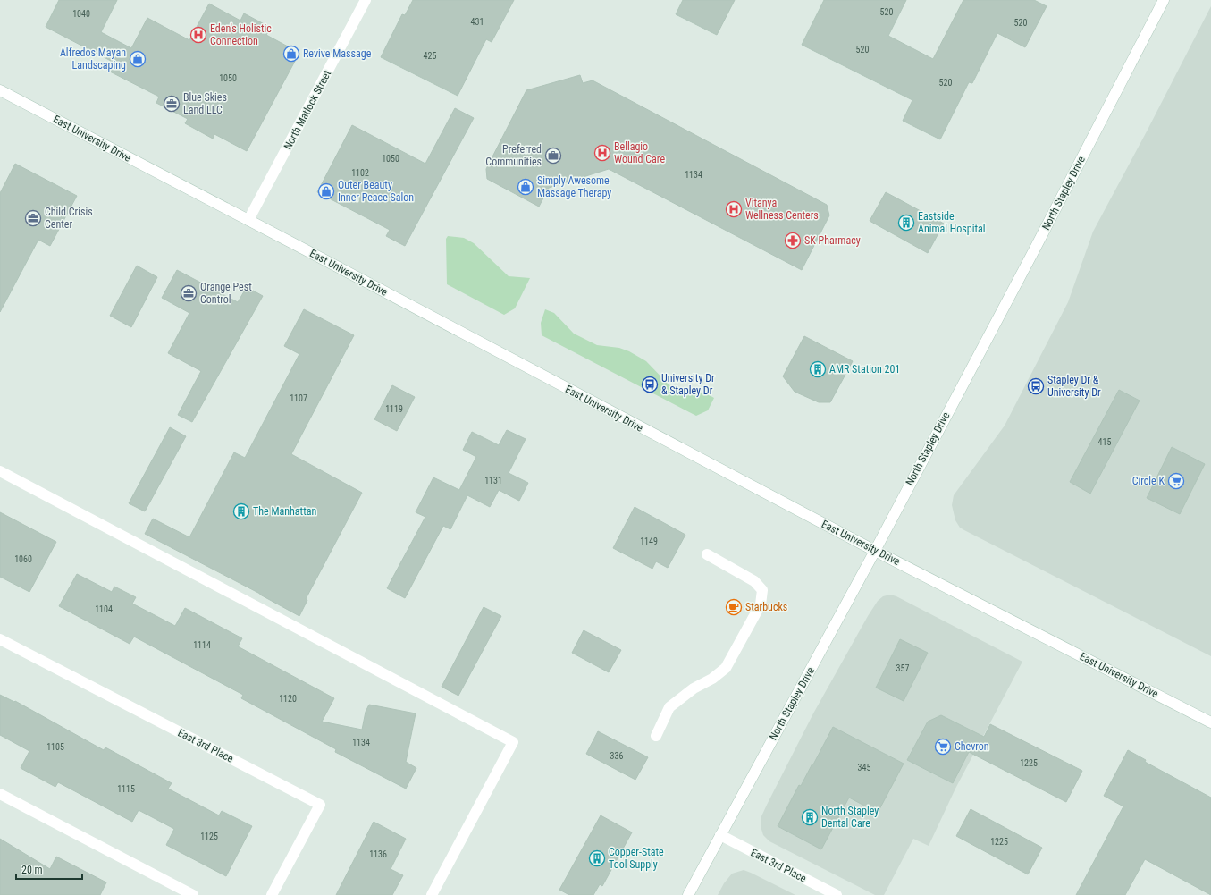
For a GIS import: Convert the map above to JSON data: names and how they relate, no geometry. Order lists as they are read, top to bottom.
{
  "streets": {
    "main road": [
      "North Matlock Street",
      "East University Drive",
      "North Stapley Drive",
      "East 3rd Place"
    ]
  },
  "crossings": [
    ["North Matlock Street", "East University Drive"],
    ["East University Drive", "North Stapley Drive"],
    ["North Stapley Drive", "East 3rd Place"]
  ],
  "places": {
    "hospital": ["Eden's Holistic Connection", "Bellagio Wound Care", "Vitanya Wellness Centers"],
    "shop": [
      "Revive Massage",
      "Alfredos Mayan Landscaping",
      "Simply Awesome Massage Therapy",
      "Outer Beauty Inner Peace Salon"
    ],
    "office": [
      "Blue Skies Land LLC",
      "Preferred Communities",
      "Child Crisis Center",
      "Orange Pest Control"
    ],
    "building": [
      "Eastside Animal Hospital",
      "AMR Station 201",
      "The Manhattan",
      "North Stapley Dental Care",
      "Copper-State Tool Supply"
    ],
    "pharmacy": ["SK Pharmacy"],
    "bus stop": ["University Dr & Stapley Dr", "Stapley Dr & University Dr"],
    "supermarket": ["Circle K", "Chevron"],
    "cafe": ["Starbucks"]
  },
  "house_numbers": [
    "520",
    "1040",
    "431",
    "520",
    "520",
    "425",
    "1050",
    "520",
    "1050",
    "1102",
    "1134",
    "1107",
    "1119",
    "415",
    "1131",
    "1149",
    "1060",
    "1104",
    "1114",
    "357",
    "1120",
    "1134",
    "1105",
    "336",
    "1225",
    "345",
    "1115",
    "1125",
    "1225",
    "1136"
  ],
  "scale_bar": "20 m"
}
